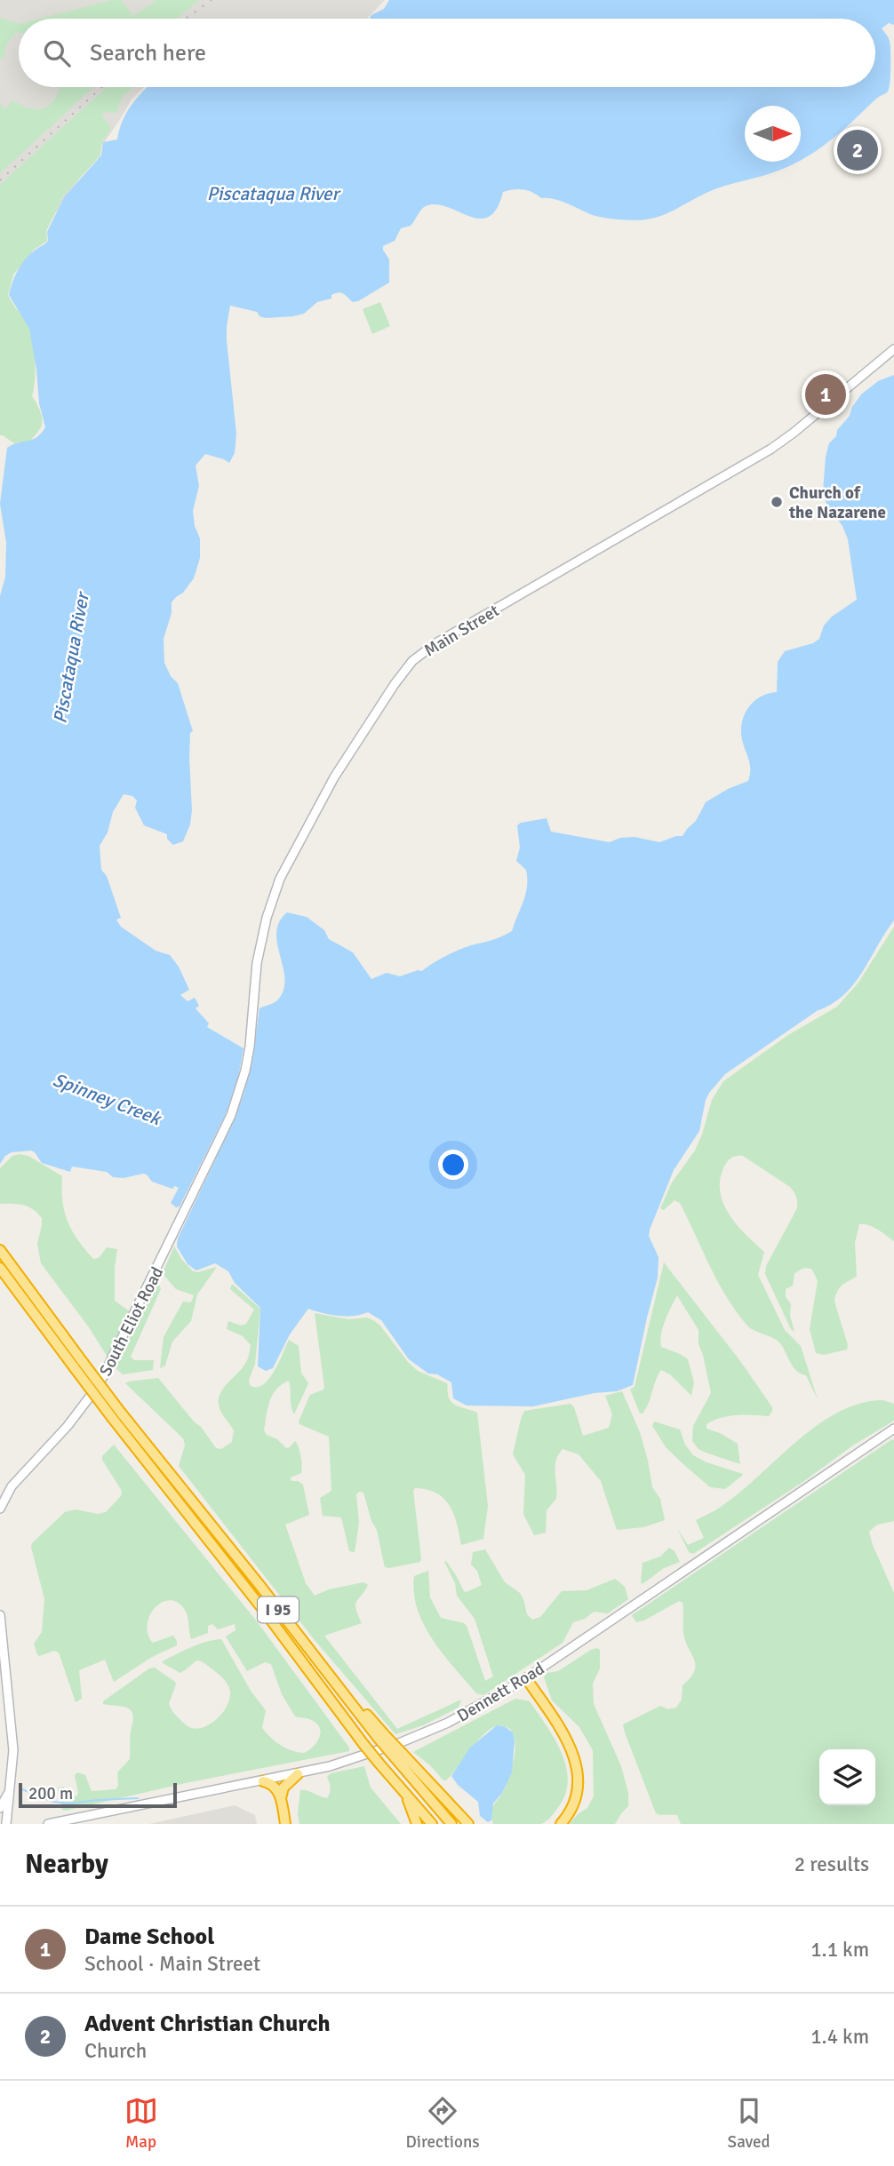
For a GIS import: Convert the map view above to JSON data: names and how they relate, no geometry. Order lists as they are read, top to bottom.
{
  "streets": {
    "highway": ["I 95"],
    "main road": ["Main Street", "South Eliot Road", "Dennett Road"]
  },
  "crossings": [
    ["Main Street", "South Eliot Road"]
  ],
  "water": ["Piscataqua River", "Spinney Creek"],
  "places": ["Church of the Nazarene"],
  "scale_bar": "200 m",
  "north": "right",
  "page": {
    "search": "Search here",
    "pins": ["2", "1"],
    "scale": "200 m",
    "heading": ["Nearby", "2 results"],
    "list": [
      {
        "mark": "1",
        "name": "Dame School",
        "note": "School · Main Street",
        "value": "1.1 km"
      },
      {
        "mark": "2",
        "name": "Advent Christian Church",
        "note": "Church",
        "value": "1.4 km"
      }
    ],
    "nav": ["Map", "Directions", "Saved"]
  }
}
